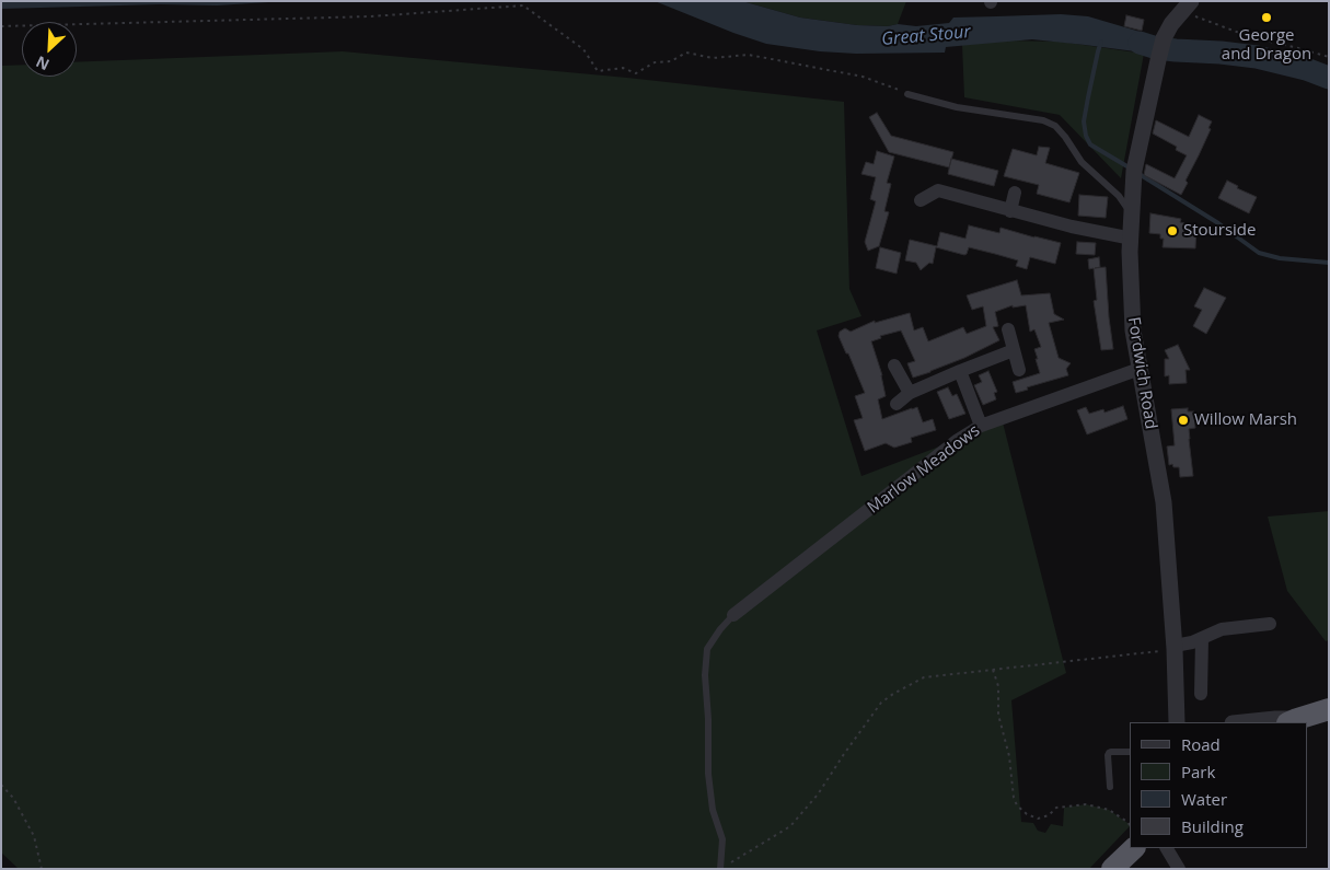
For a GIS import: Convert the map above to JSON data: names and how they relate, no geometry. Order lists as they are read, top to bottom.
{
  "streets": {
    "street": ["Fordwich Road", "Marlow Meadows"]
  },
  "crossings": [
    ["Fordwich Road", "Marlow Meadows"]
  ],
  "water": ["Great Stour"],
  "places": ["George and Dragon", "Stourside", "Willow Marsh"],
  "legend": [
    "Road",
    "Park",
    "Water",
    "Building"
  ],
  "north": "bottom left"
}
